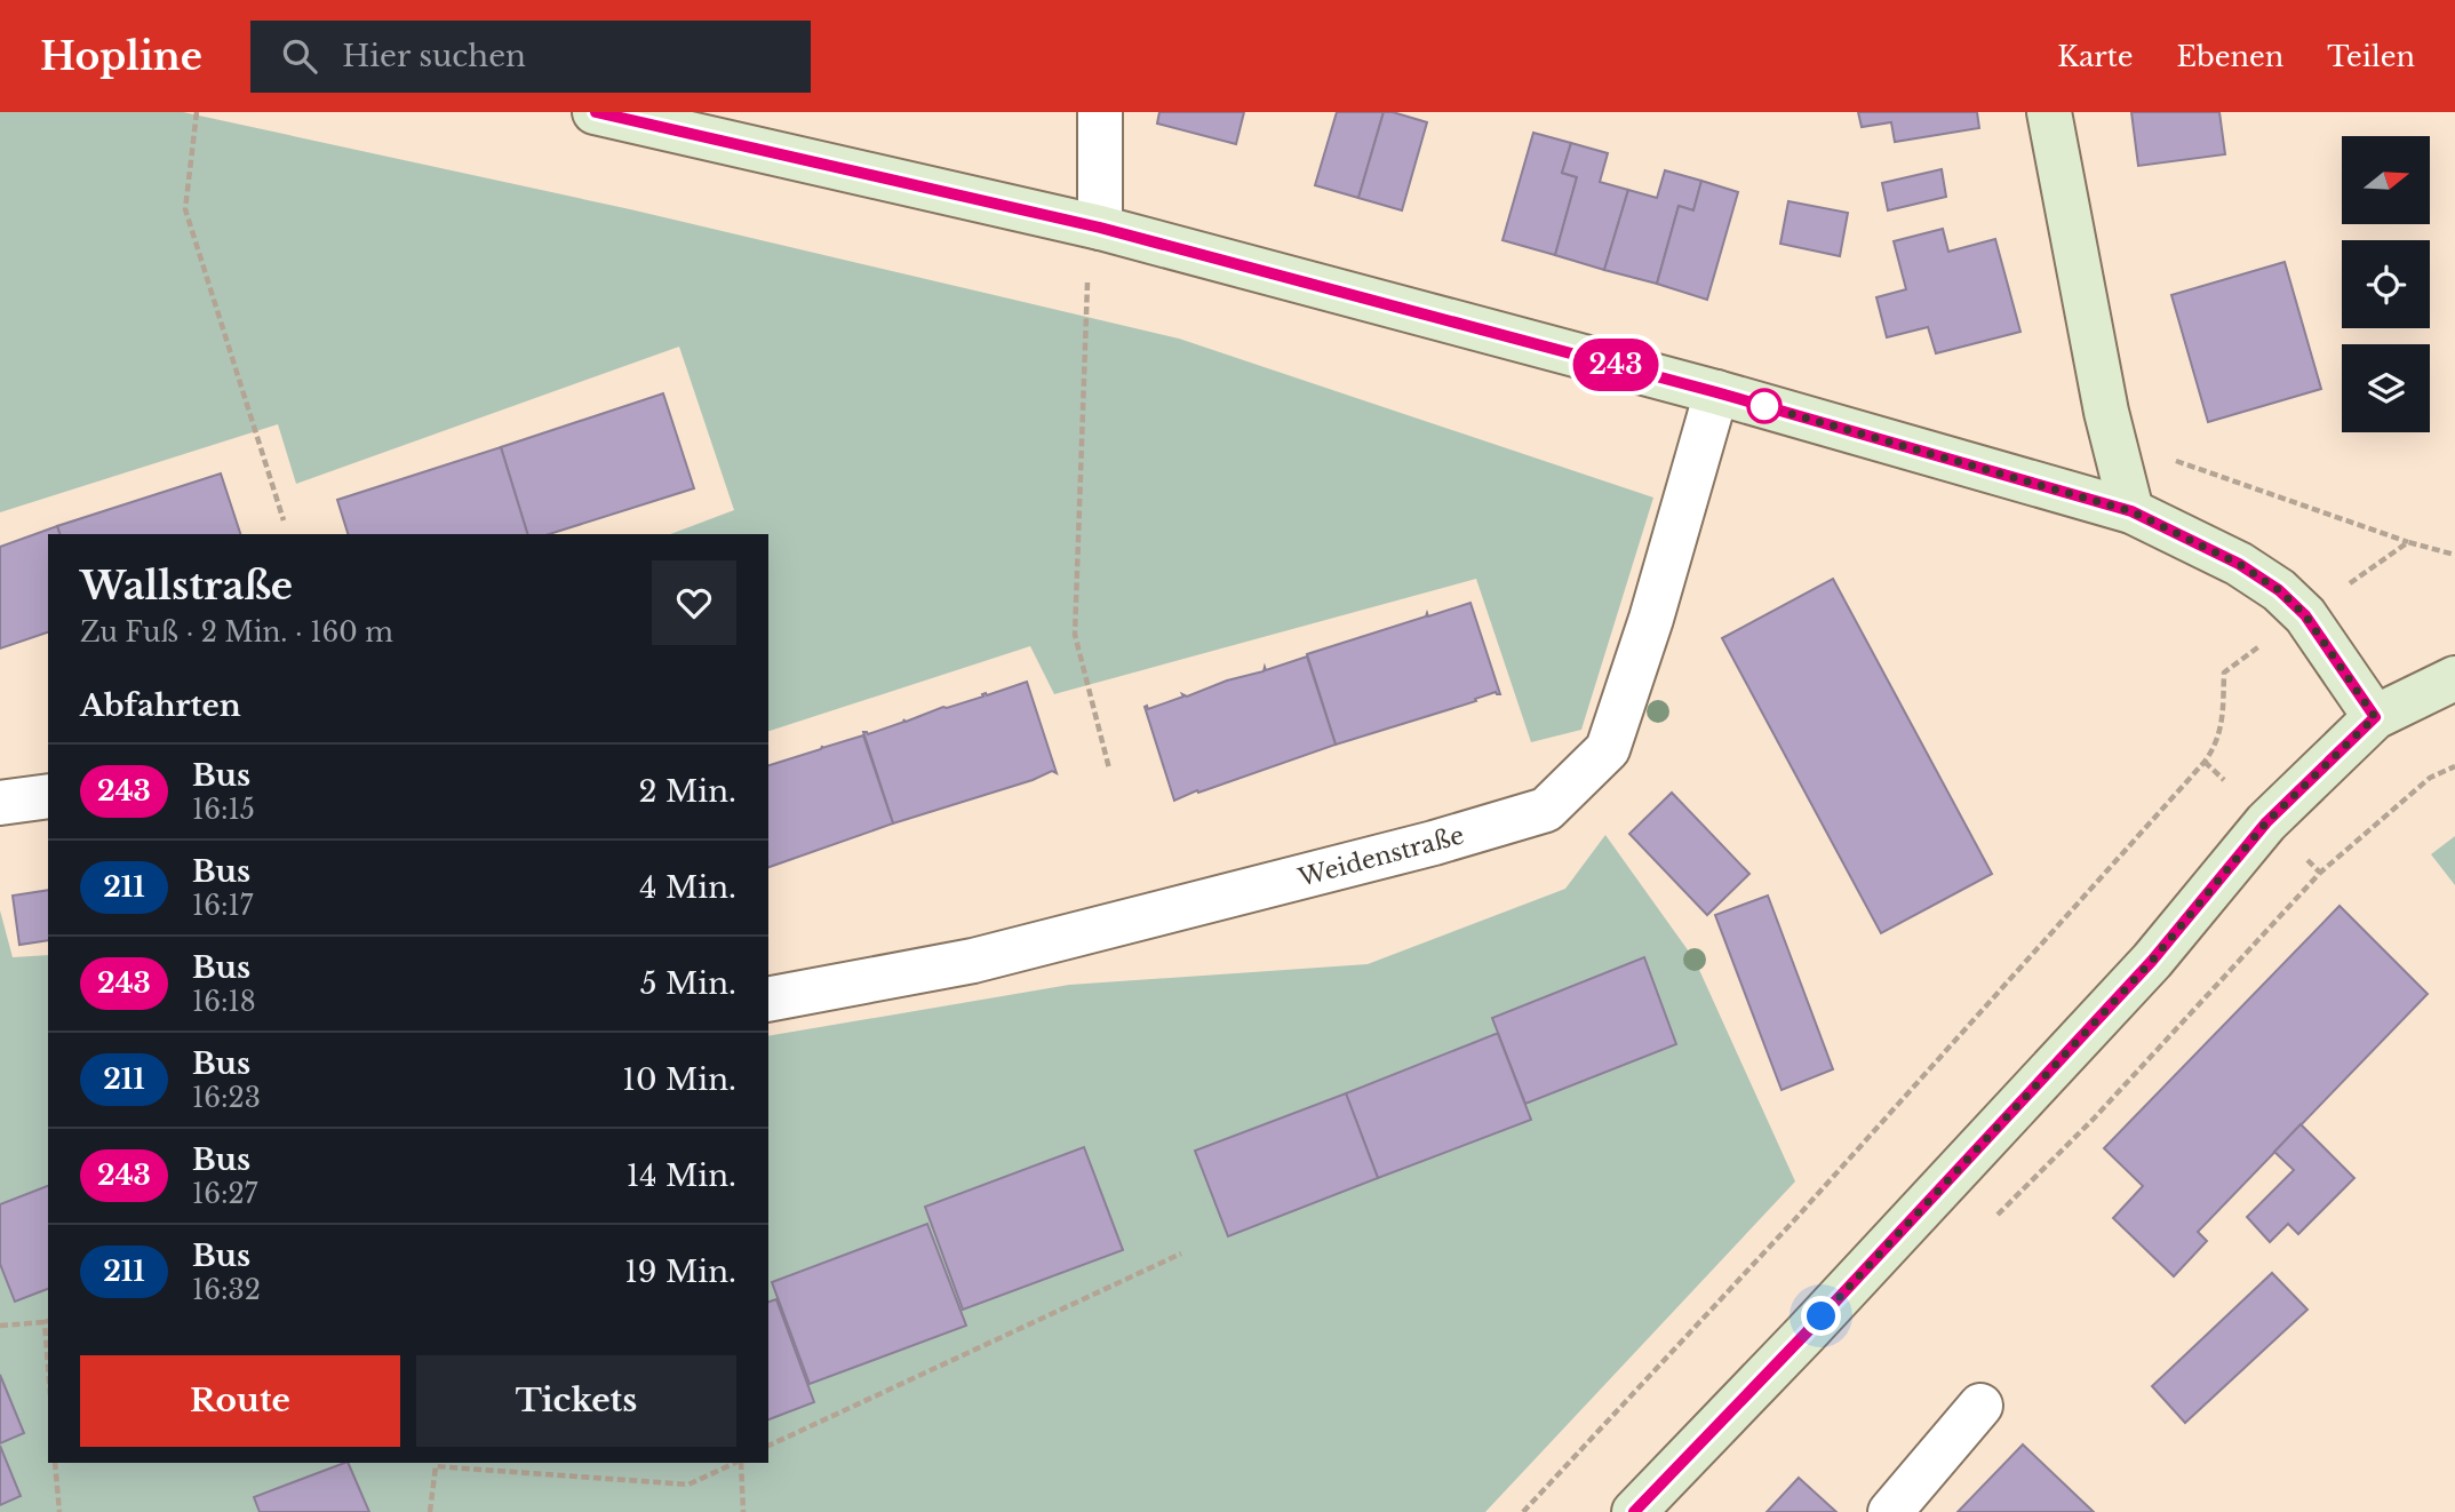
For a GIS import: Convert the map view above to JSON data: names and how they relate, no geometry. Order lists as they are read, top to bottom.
{
  "streets": {
    "street": ["Weidenstraße"]
  },
  "lines": ["bus line 243"],
  "north": "right",
  "page": {
    "header": "Hopline",
    "search": "Hier suchen",
    "nav": ["Karte", "Ebenen", "Teilen"],
    "on_map": "243",
    "heading": [
      ["Wallstraße", "Zu Fuß · 2 Min. · 160 m"],
      "Abfahrten"
    ],
    "list": [
      {
        "mark": "243",
        "name": "Bus",
        "note": "16:15",
        "value": "2 Min."
      },
      {
        "mark": "211",
        "name": "Bus",
        "note": "16:17",
        "value": "4 Min."
      },
      {
        "mark": "243",
        "name": "Bus",
        "note": "16:18",
        "value": "5 Min."
      },
      {
        "mark": "211",
        "name": "Bus",
        "note": "16:23",
        "value": "10 Min."
      },
      {
        "mark": "243",
        "name": "Bus",
        "note": "16:27",
        "value": "14 Min."
      },
      {
        "mark": "211",
        "name": "Bus",
        "note": "16:32",
        "value": "19 Min."
      }
    ],
    "buttons": ["Route", "Tickets"]
  }
}
